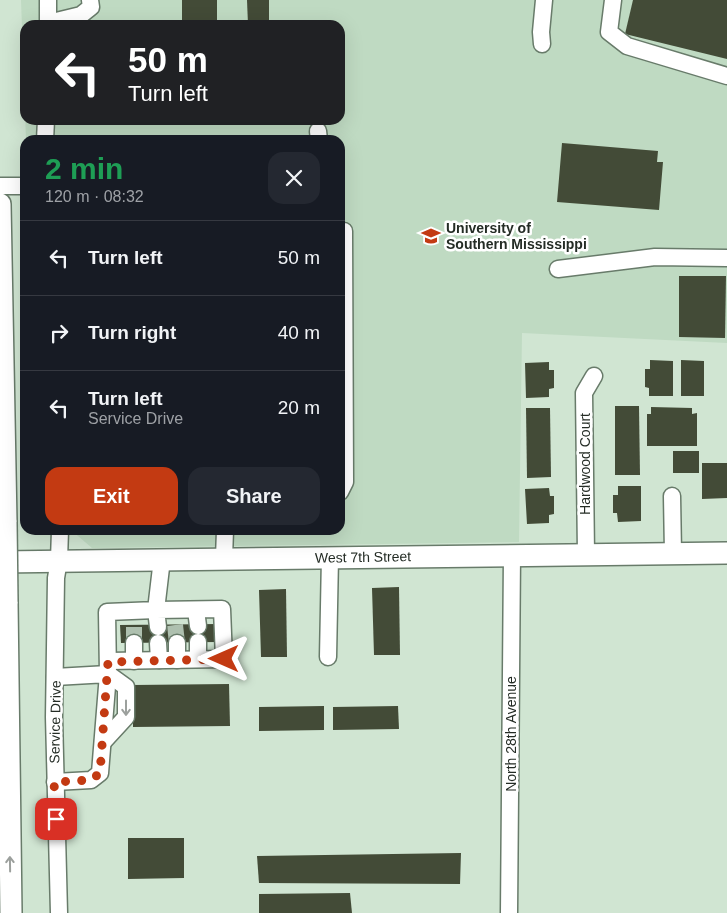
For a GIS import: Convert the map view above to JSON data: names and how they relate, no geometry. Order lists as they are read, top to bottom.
{
  "streets": {
    "main road": ["West 7th Street"],
    "street": ["Hardwood Court", "Service Drive", "North 28th Avenue"]
  },
  "crossings": [
    ["Hardwood Court", "West 7th Street"],
    ["West 7th Street", "Service Drive"],
    ["West 7th Street", "North 28th Avenue"]
  ],
  "places": {
    "school or university": ["University of Southern Mississippi"]
  },
  "page": {
    "turn": ["50 m", "Turn left"],
    "heading": ["2 min", "120 m · 08:32"],
    "list": [
      {
        "name": "Turn left",
        "value": "50 m"
      },
      {
        "name": "Turn right",
        "value": "40 m"
      },
      {
        "name": "Turn left",
        "note": "Service Drive",
        "value": "20 m"
      }
    ],
    "buttons": ["Exit", "Share"]
  }
}
